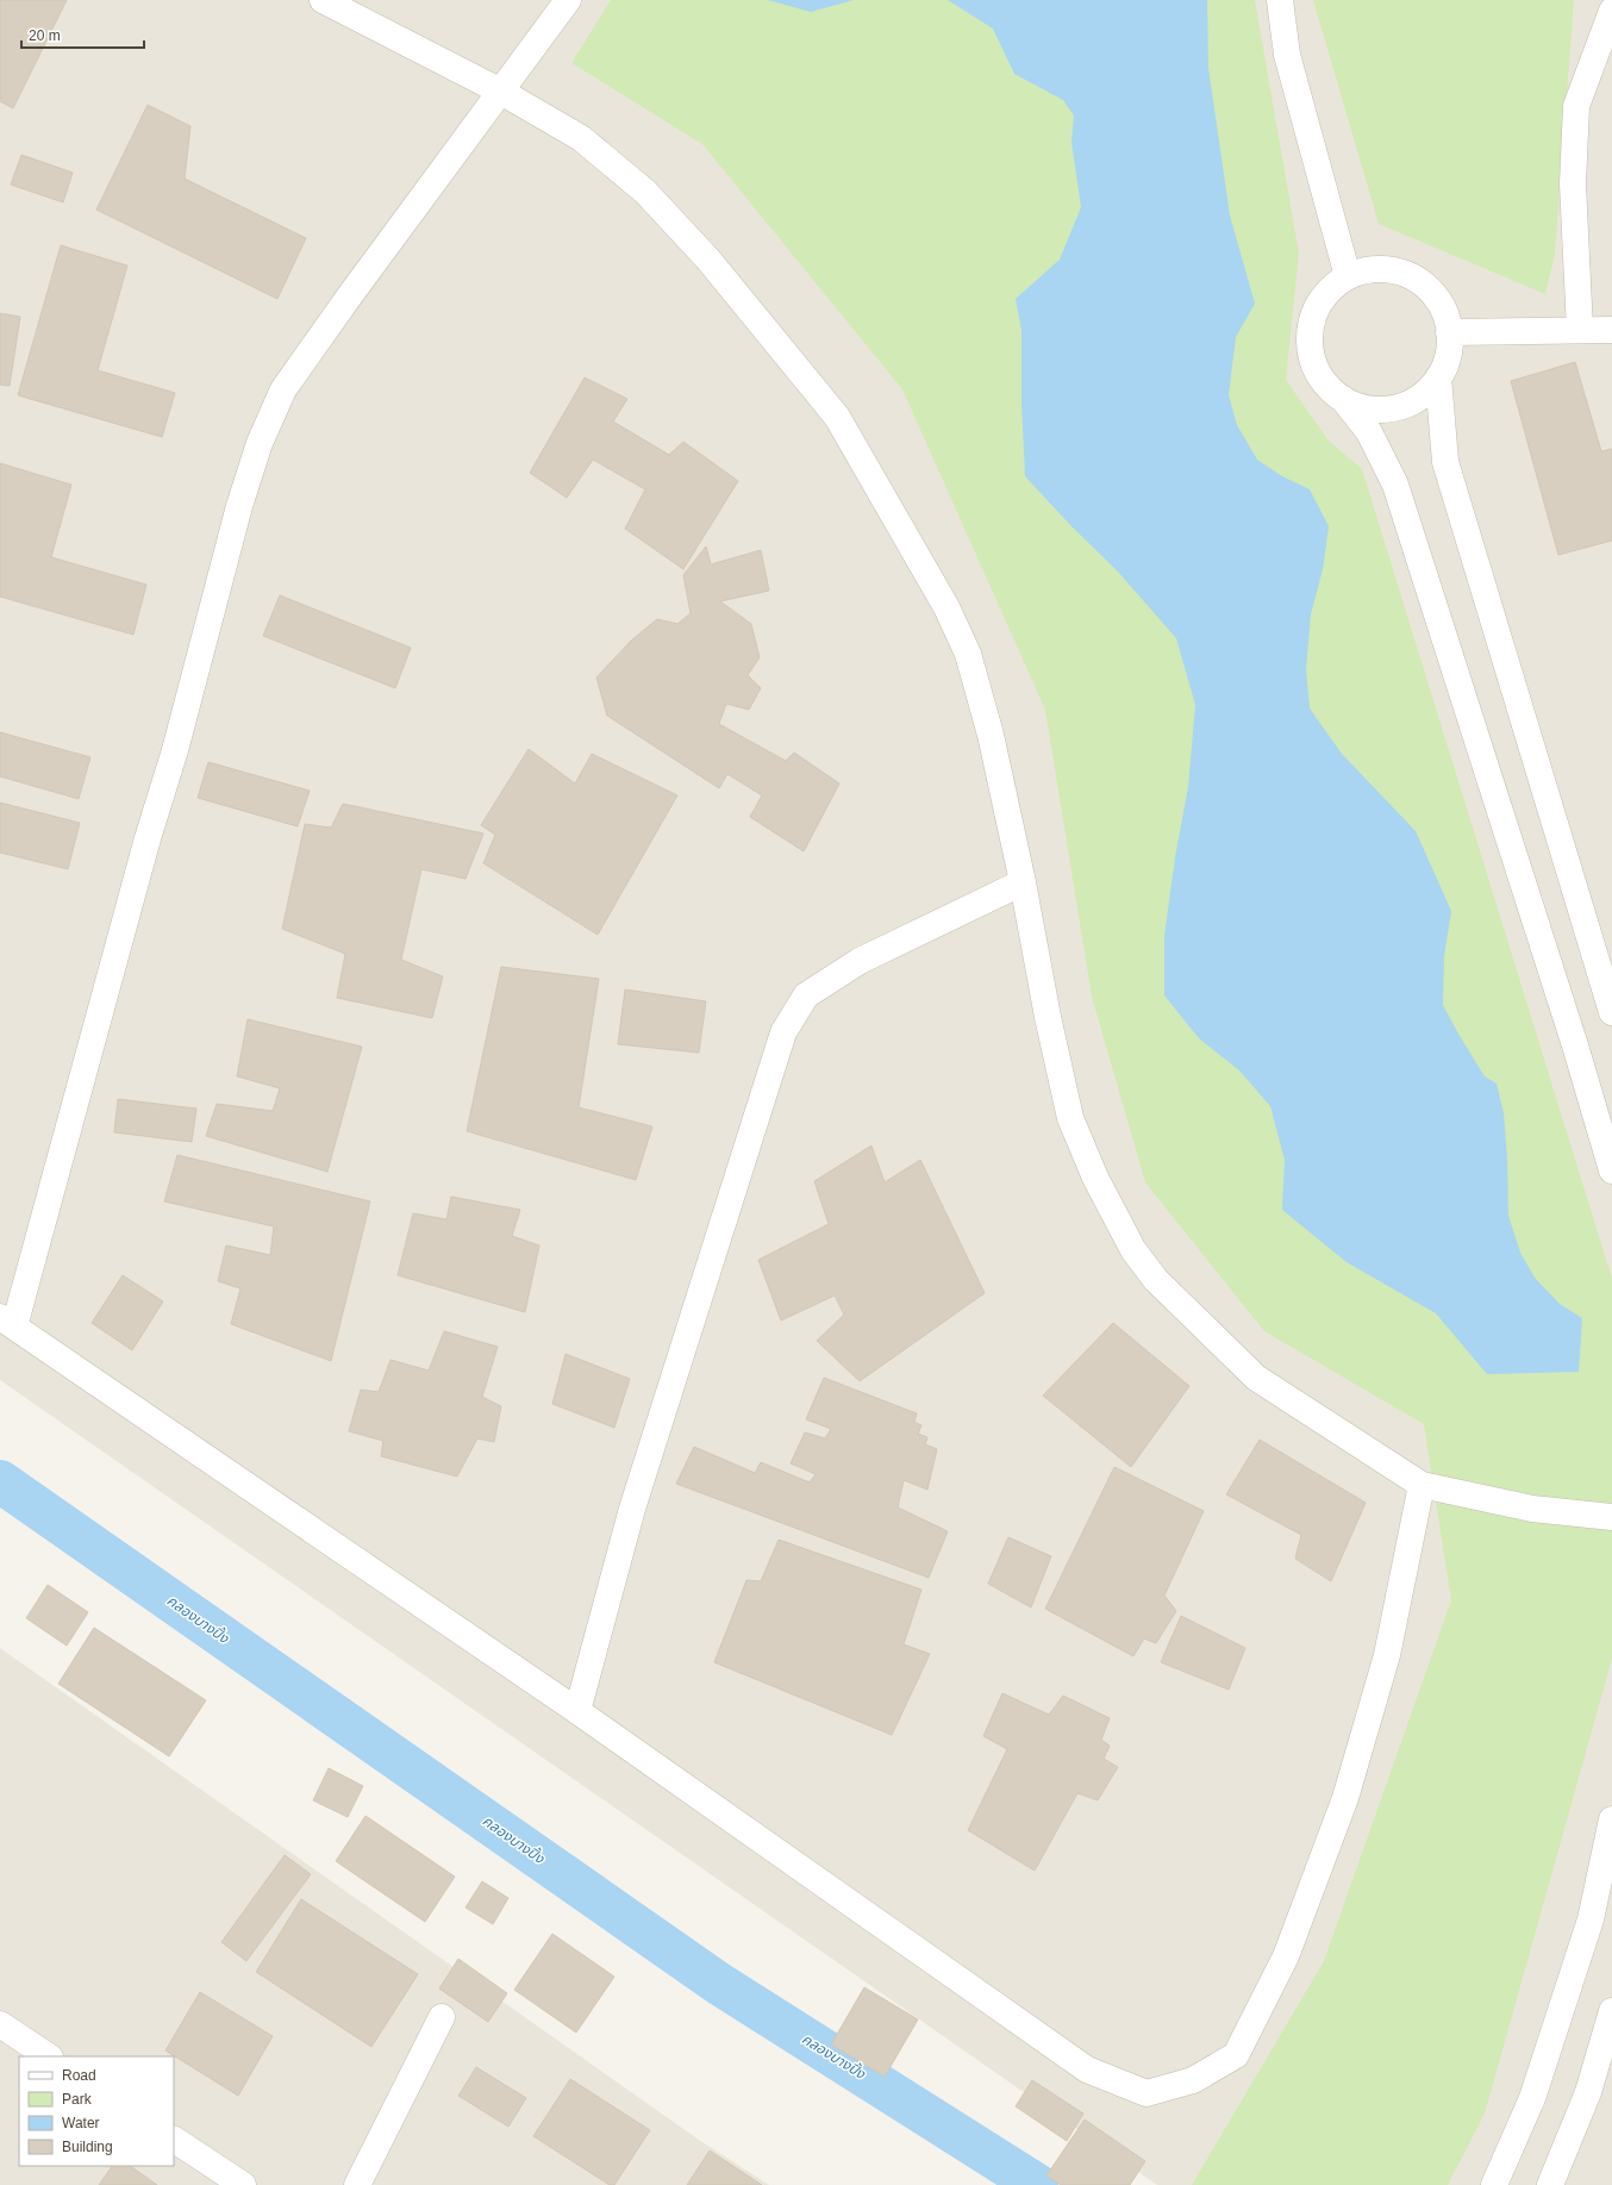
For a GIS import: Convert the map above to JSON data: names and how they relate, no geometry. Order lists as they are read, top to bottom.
{
  "water": ["คลองบางปิ้ง"],
  "legend": [
    "Road",
    "Park",
    "Water",
    "Building"
  ],
  "scale_bar": "20 m"
}
